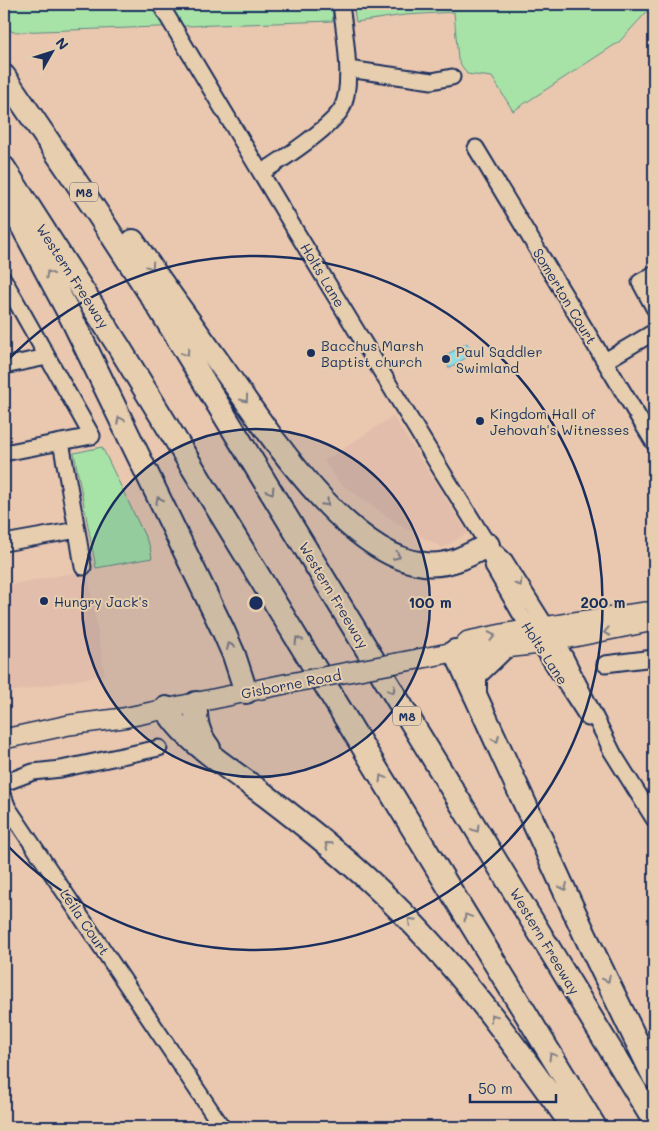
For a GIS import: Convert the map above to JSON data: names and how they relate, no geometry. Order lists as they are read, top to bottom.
{
  "streets": {
    "highway": ["M8", "Western Freeway"],
    "main road": ["Gisborne Road"],
    "street": ["Holts Lane", "Somerton Court", "Leila Court"]
  },
  "crossings": [
    ["Holts Lane", "Gisborne Road"]
  ],
  "places": [
    "Bacchus Marsh Baptist church",
    "Paul Saddler Swimland",
    "Kingdom Hall of Jehovah's Witnesses",
    "Hungry Jack's"
  ],
  "scale_bar": "50 m",
  "north": "top right",
  "rings": ["100 m", "200 m"]
}
